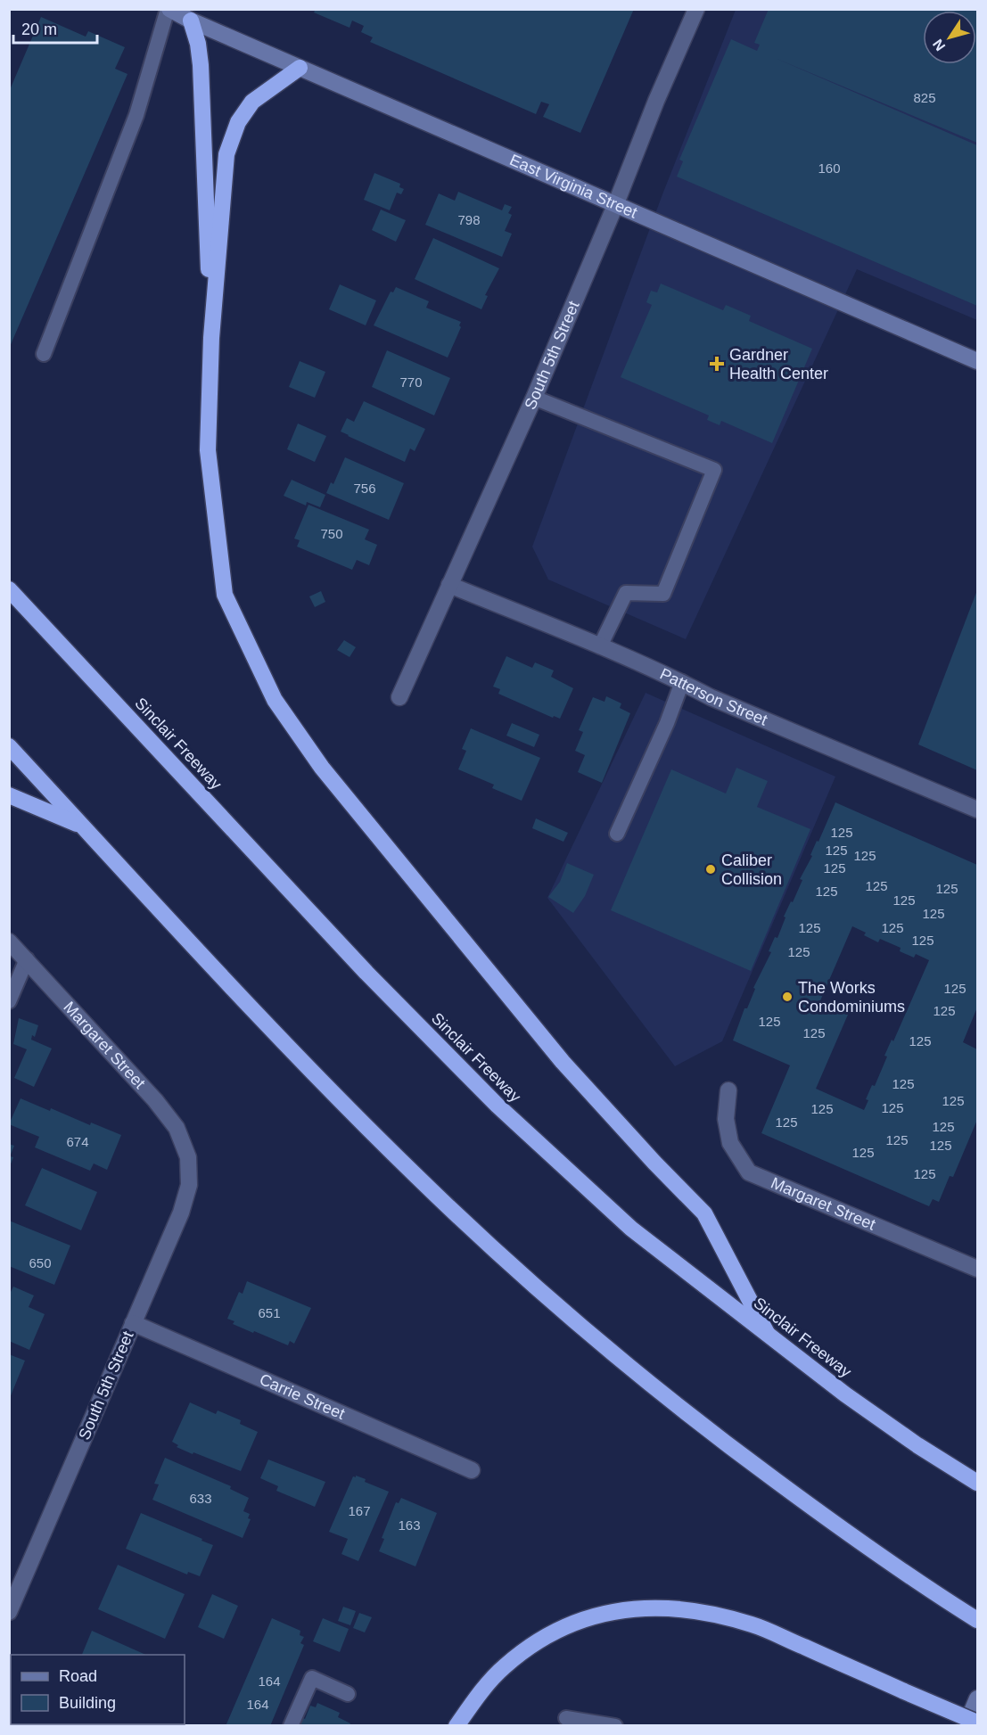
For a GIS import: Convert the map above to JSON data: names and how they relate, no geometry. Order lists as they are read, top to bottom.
{
  "streets": {
    "highway": ["Sinclair Freeway"],
    "street": [
      "East Virginia Street",
      "South 5th Street",
      "Patterson Street",
      "Margaret Street",
      "Carrie Street"
    ]
  },
  "crossings": [
    ["East Virginia Street", "South 5th Street"],
    ["South 5th Street", "Patterson Street"],
    ["South 5th Street", "Margaret Street"],
    ["South 5th Street", "Carrie Street"]
  ],
  "places": {
    "health": ["Gardner Health Center"],
    "other": ["Caliber Collision", "The Works Condominiums"]
  },
  "house_numbers": [
    "825",
    "160",
    "798",
    "770",
    "756",
    "750",
    "125",
    "125",
    "125",
    "125",
    "125",
    "125",
    "125",
    "125",
    "125",
    "125",
    "125",
    "125",
    "125",
    "125",
    "125",
    "125",
    "125",
    "125",
    "125",
    "125",
    "125",
    "125",
    "125",
    "125",
    "125",
    "674",
    "125",
    "125",
    "125",
    "650",
    "651",
    "633",
    "167",
    "163",
    "164",
    "164"
  ],
  "legend": ["Road", "Building"],
  "scale_bar": "20 m",
  "north": "bottom left"
}
